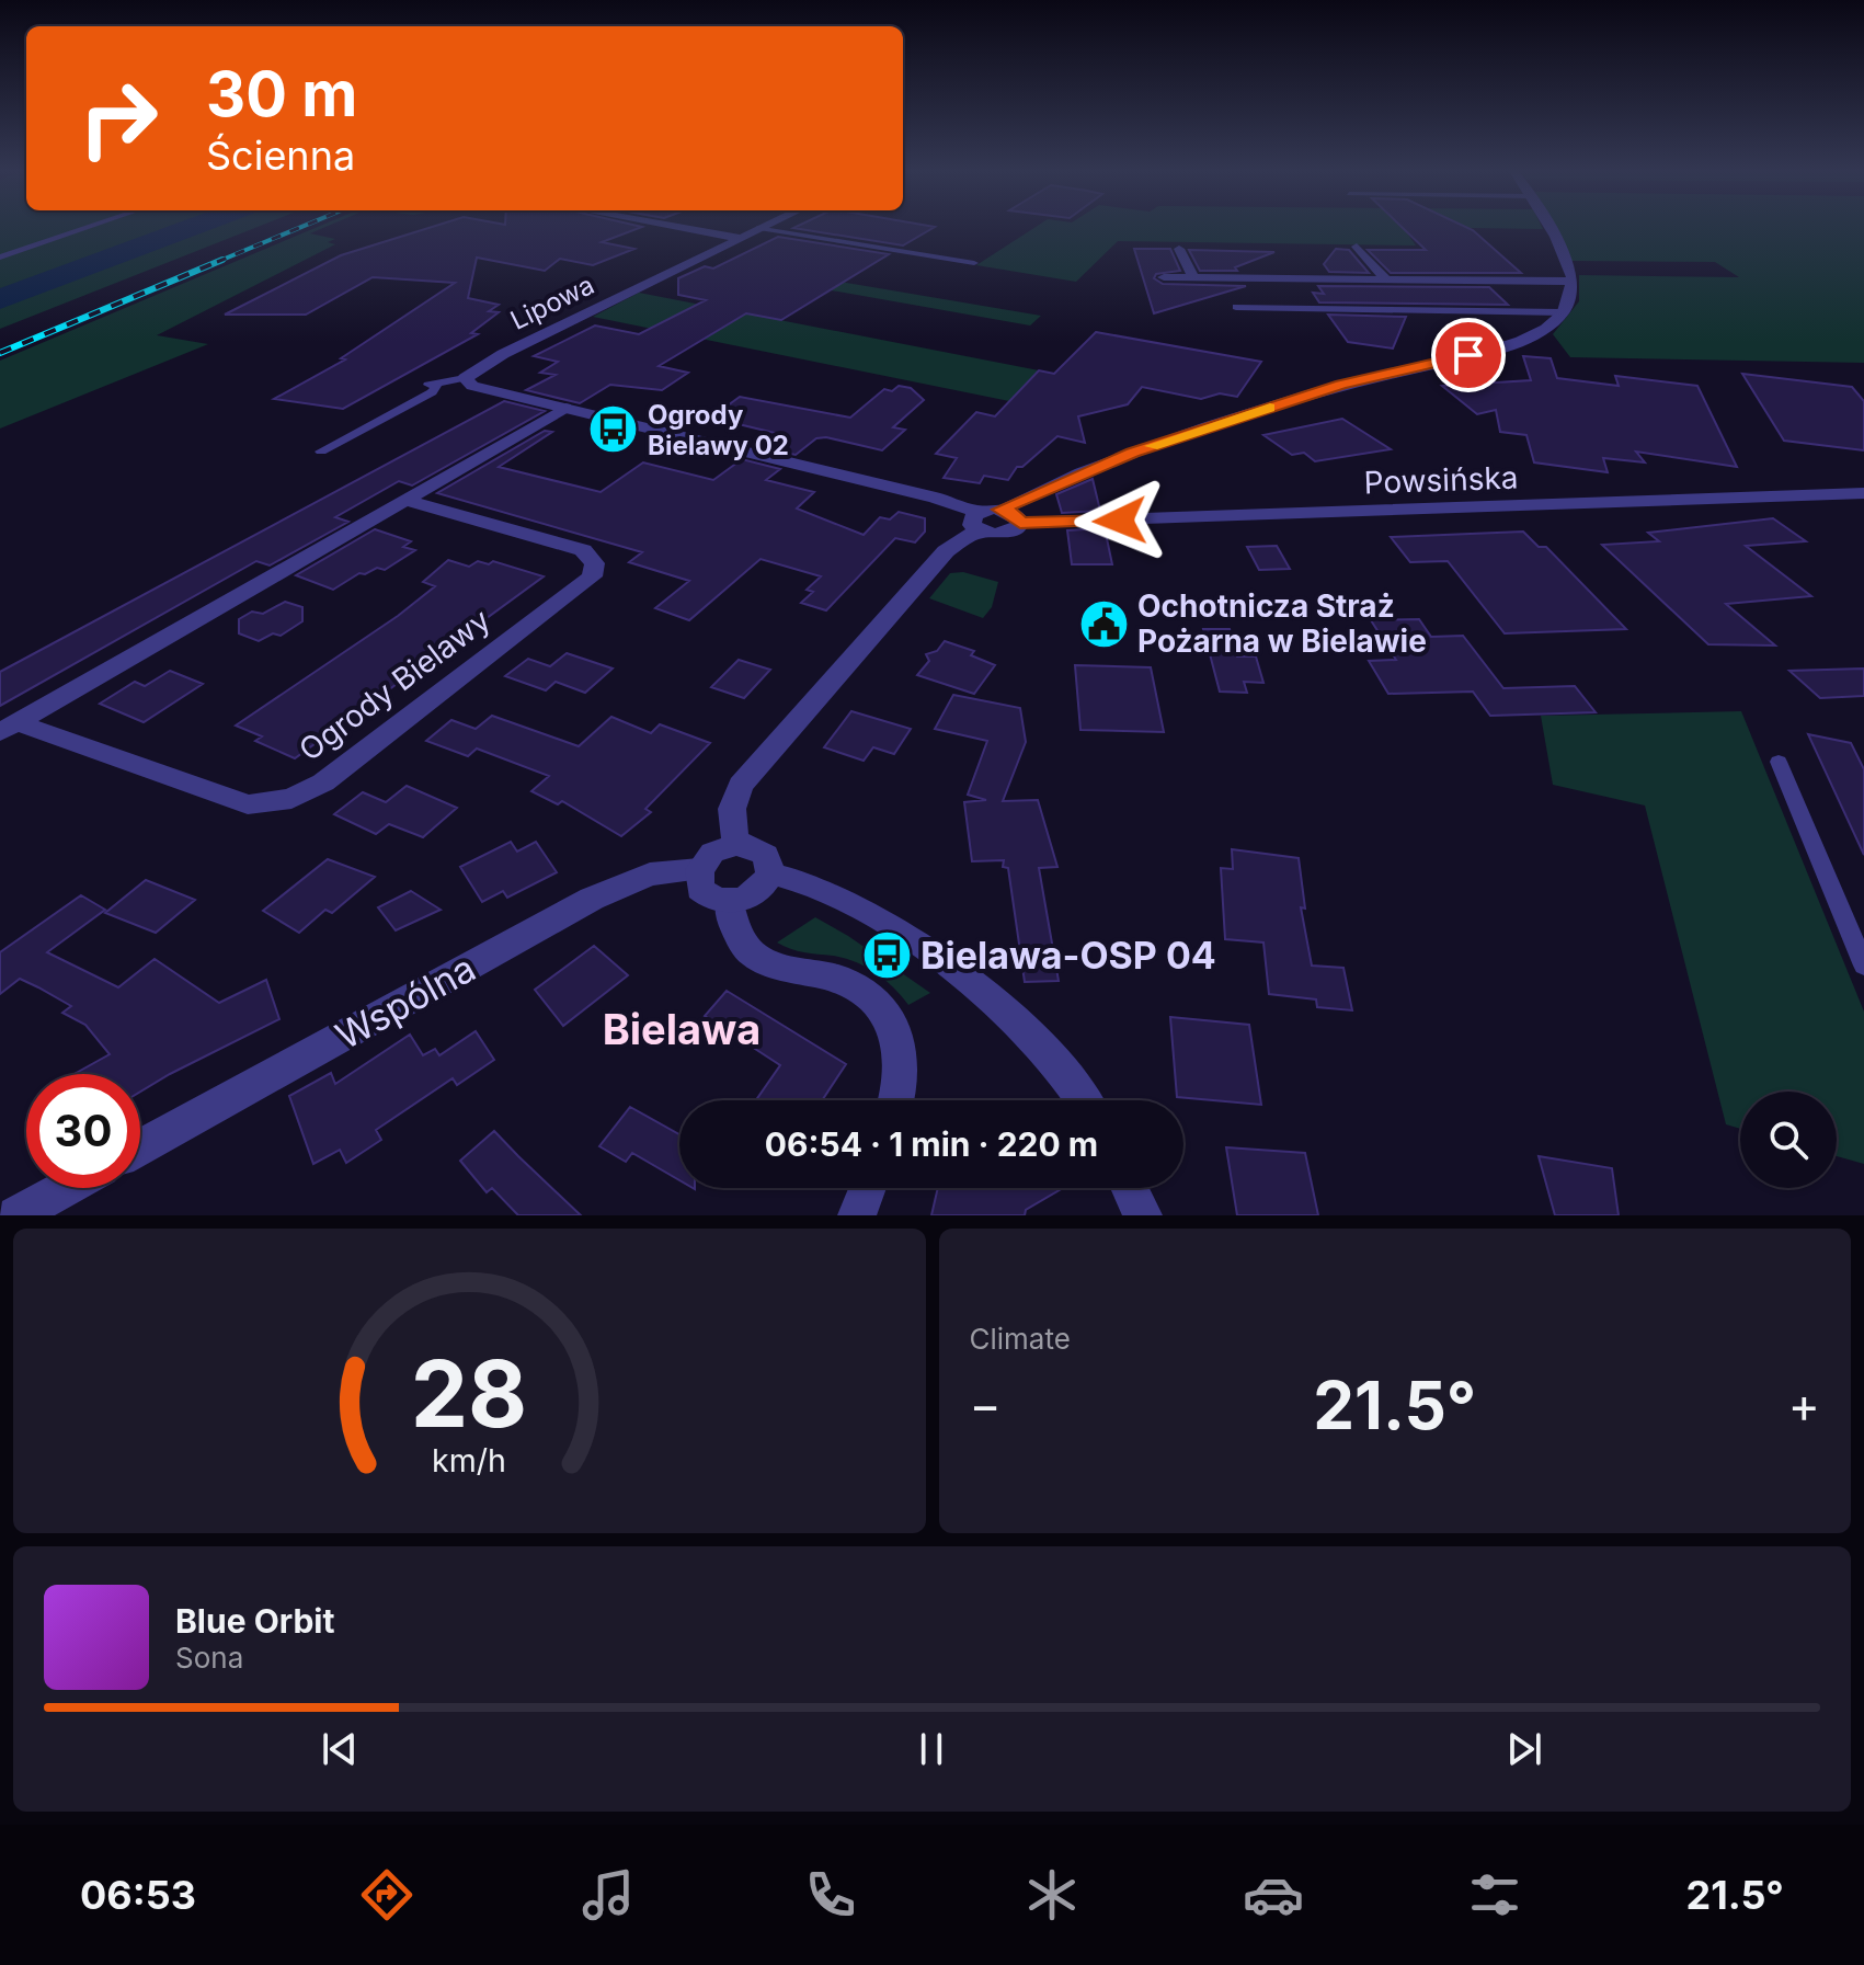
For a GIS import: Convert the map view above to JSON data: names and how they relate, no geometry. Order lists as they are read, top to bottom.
{
  "streets": {
    "street": [
      "Lipowa",
      "Powsińska",
      "Ogrody Bielawy",
      "Wspólna"
    ]
  },
  "districts": ["Bielawa"],
  "places": {
    "bus stop": ["Ogrody Bielawy 02", "Bielawa-OSP 04"],
    "public building": ["Ochotnicza Straż Pożarna w Bielawie"]
  },
  "page": {
    "turn": ["30 m", "Ścienna"],
    "limit": "30",
    "trip": "06:54 · 1 min · 220 m",
    "tile": "Climate",
    "heat": ["−", "21.5°", "+"],
    "song": ["Blue Orbit", "Sona"],
    "tabs": ["06:53", "21.5°"],
    "gauge": ["28", "km/h"]
  }
}
